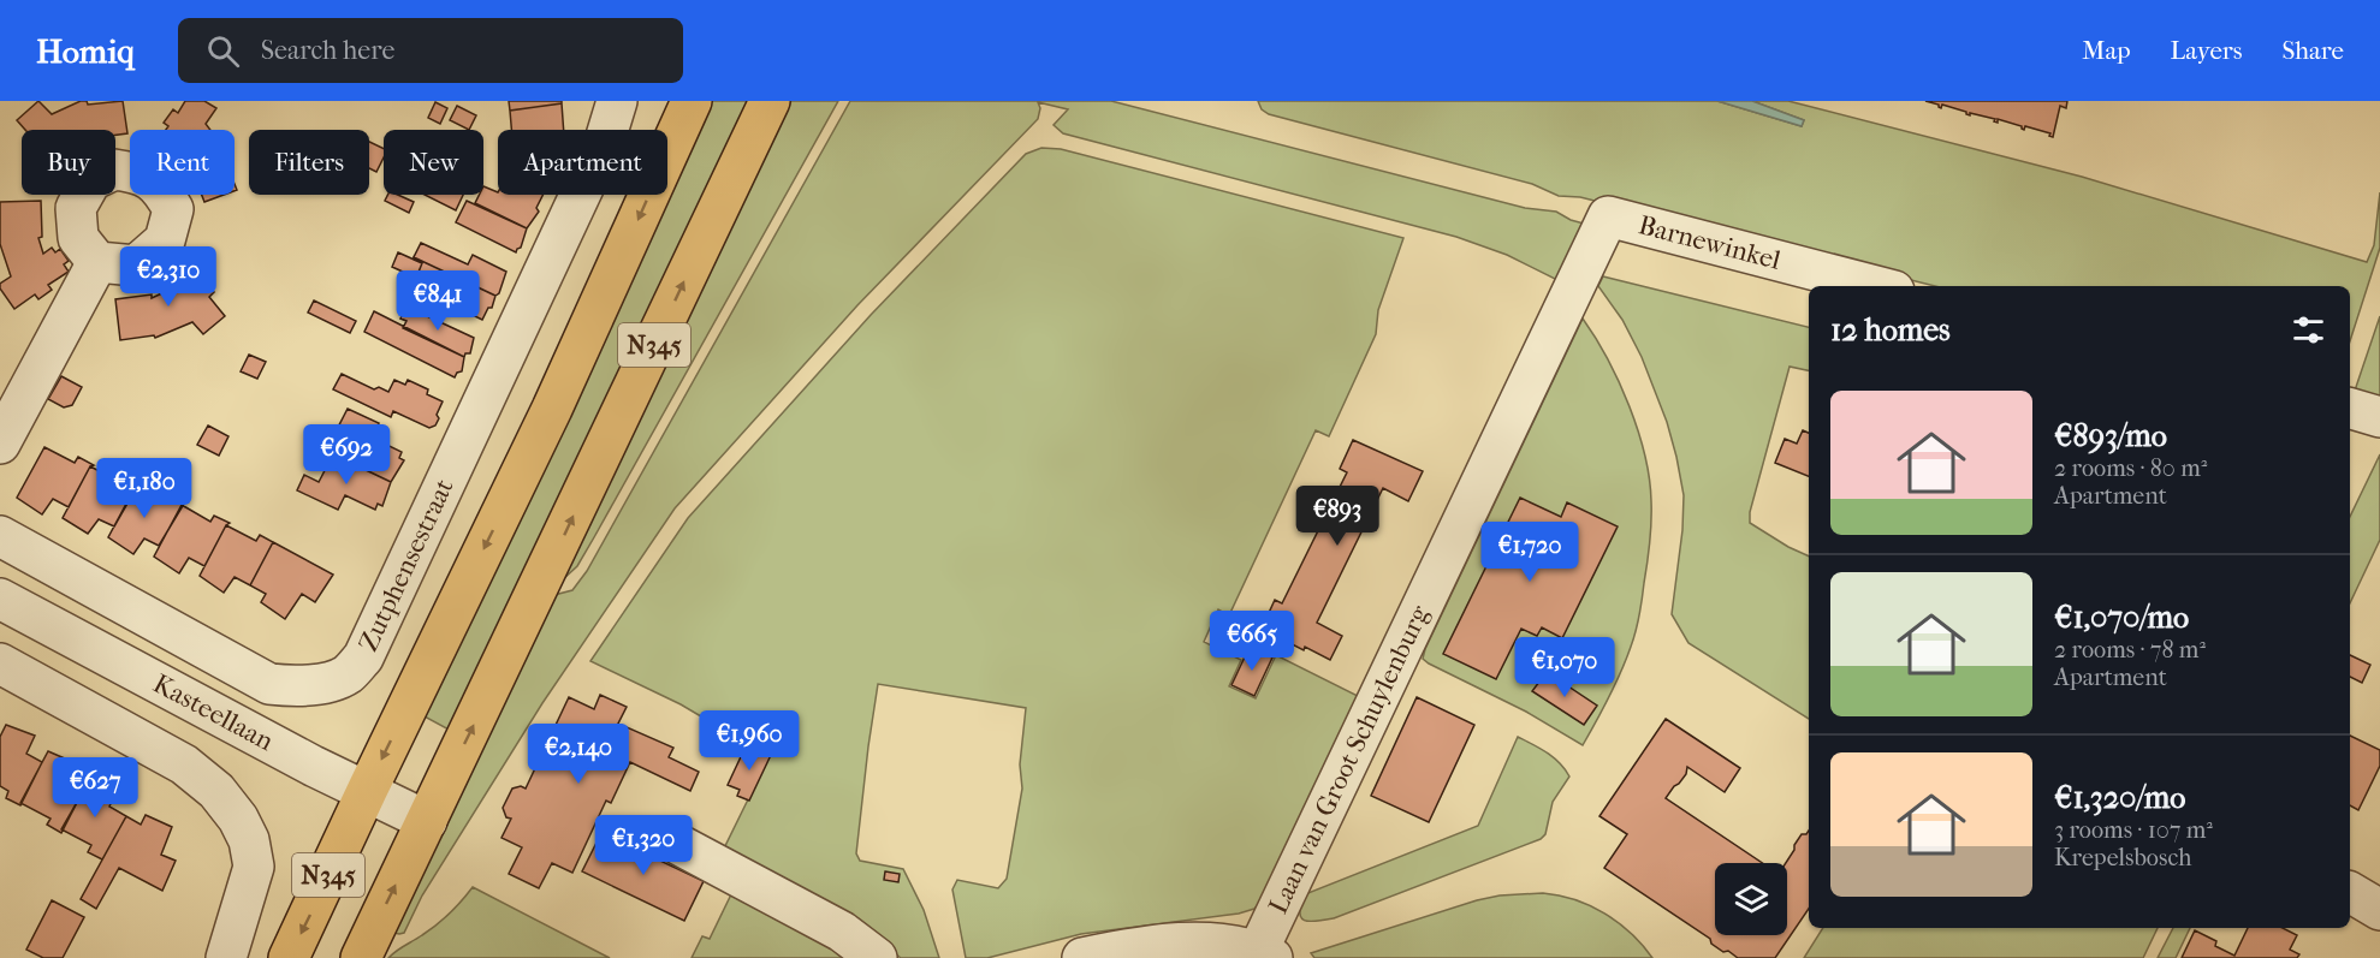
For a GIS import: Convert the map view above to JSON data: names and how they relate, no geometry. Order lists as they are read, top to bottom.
{
  "streets": {
    "main road": ["N345"],
    "street": [
      "Barnewinkel",
      "Zutphensestraat",
      "Kasteellaan",
      "Laan van Groot Schuylenburg"
    ]
  },
  "crossings": [
    ["Barnewinkel", "Laan van Groot Schuylenburg"],
    ["N345", "Kasteellaan"]
  ],
  "page": {
    "header": "Homiq",
    "search": "Search here",
    "nav": ["Map", "Layers", "Share"],
    "chip": [
      "Buy",
      "Rent",
      "Filters",
      "New",
      "Apartment"
    ],
    "price": [
      "€2,310",
      "€841",
      "€692",
      "€1,180",
      "€893",
      "€1,720",
      "€665",
      "€1,070",
      "€1,960",
      "€2,140",
      "€627",
      "€1,320"
    ],
    "heading": "12 homes",
    "list": [
      {
        "name": "€893/mo",
        "note": "2 rooms · 80 m² · Apartment"
      },
      {
        "name": "€1,070/mo",
        "note": "2 rooms · 78 m² · Apartment"
      },
      {
        "name": "€1,320/mo",
        "note": "3 rooms · 107 m² · Krepelsbosch"
      }
    ]
  }
}
